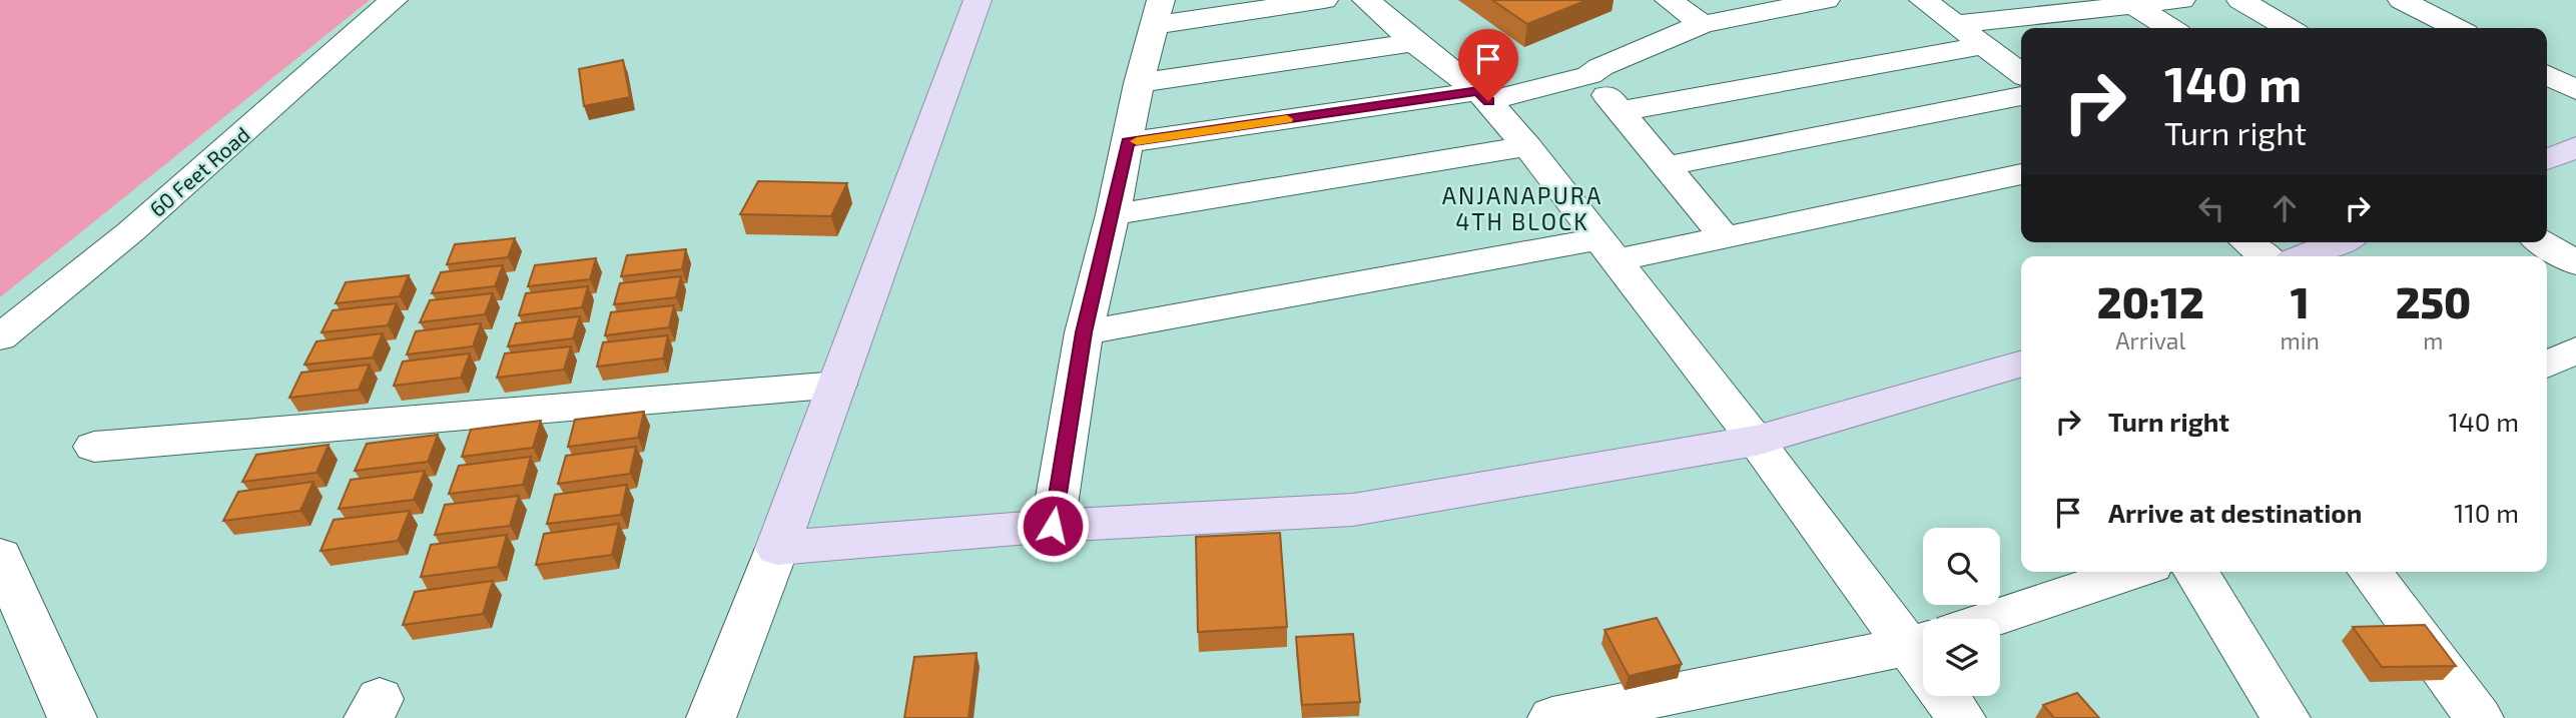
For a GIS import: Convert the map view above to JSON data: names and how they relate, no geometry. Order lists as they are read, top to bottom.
{
  "streets": {
    "street": ["60 Feet Road"]
  },
  "districts": ["ANJANAPURA 4TH BLOCK"],
  "page": {
    "turn": ["140 m", "Turn right"],
    "eta": [
      "20:12",
      "Arrival",
      "1",
      "min",
      "250",
      "m"
    ],
    "list": [
      {
        "name": "Turn right",
        "value": "140 m"
      },
      {
        "name": "Arrive at destination",
        "value": "110 m"
      }
    ]
  }
}
